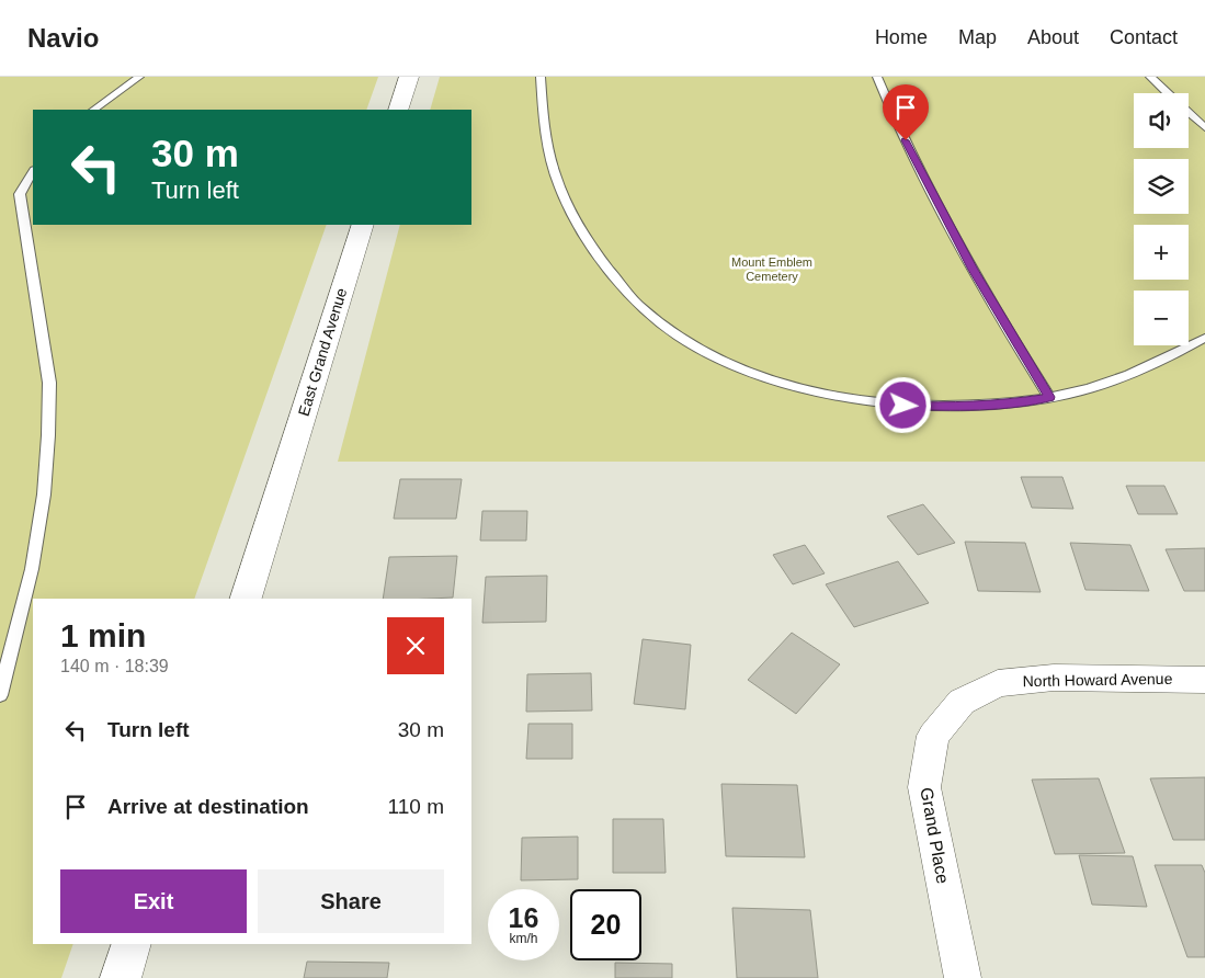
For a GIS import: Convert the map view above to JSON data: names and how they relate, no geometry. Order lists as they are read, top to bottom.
{
  "streets": {
    "main road": ["East Grand Avenue"],
    "street": ["North Howard Avenue", "Grand Place"]
  },
  "crossings": [
    ["North Howard Avenue", "Grand Place"]
  ],
  "parks": ["Mount Emblem Cemetery"],
  "page": {
    "header": "Navio",
    "nav": [
      "Home",
      "Map",
      "About",
      "Contact"
    ],
    "map_buttons": ["+", "−"],
    "turn": ["30 m", "Turn left"],
    "heading": ["1 min", "140 m · 18:39"],
    "list": [
      {
        "name": "Turn left",
        "value": "30 m"
      },
      {
        "name": "Arrive at destination",
        "value": "110 m"
      }
    ],
    "buttons": ["Exit", "Share"],
    "speed": "16 km/h",
    "limit": "20"
  }
}
